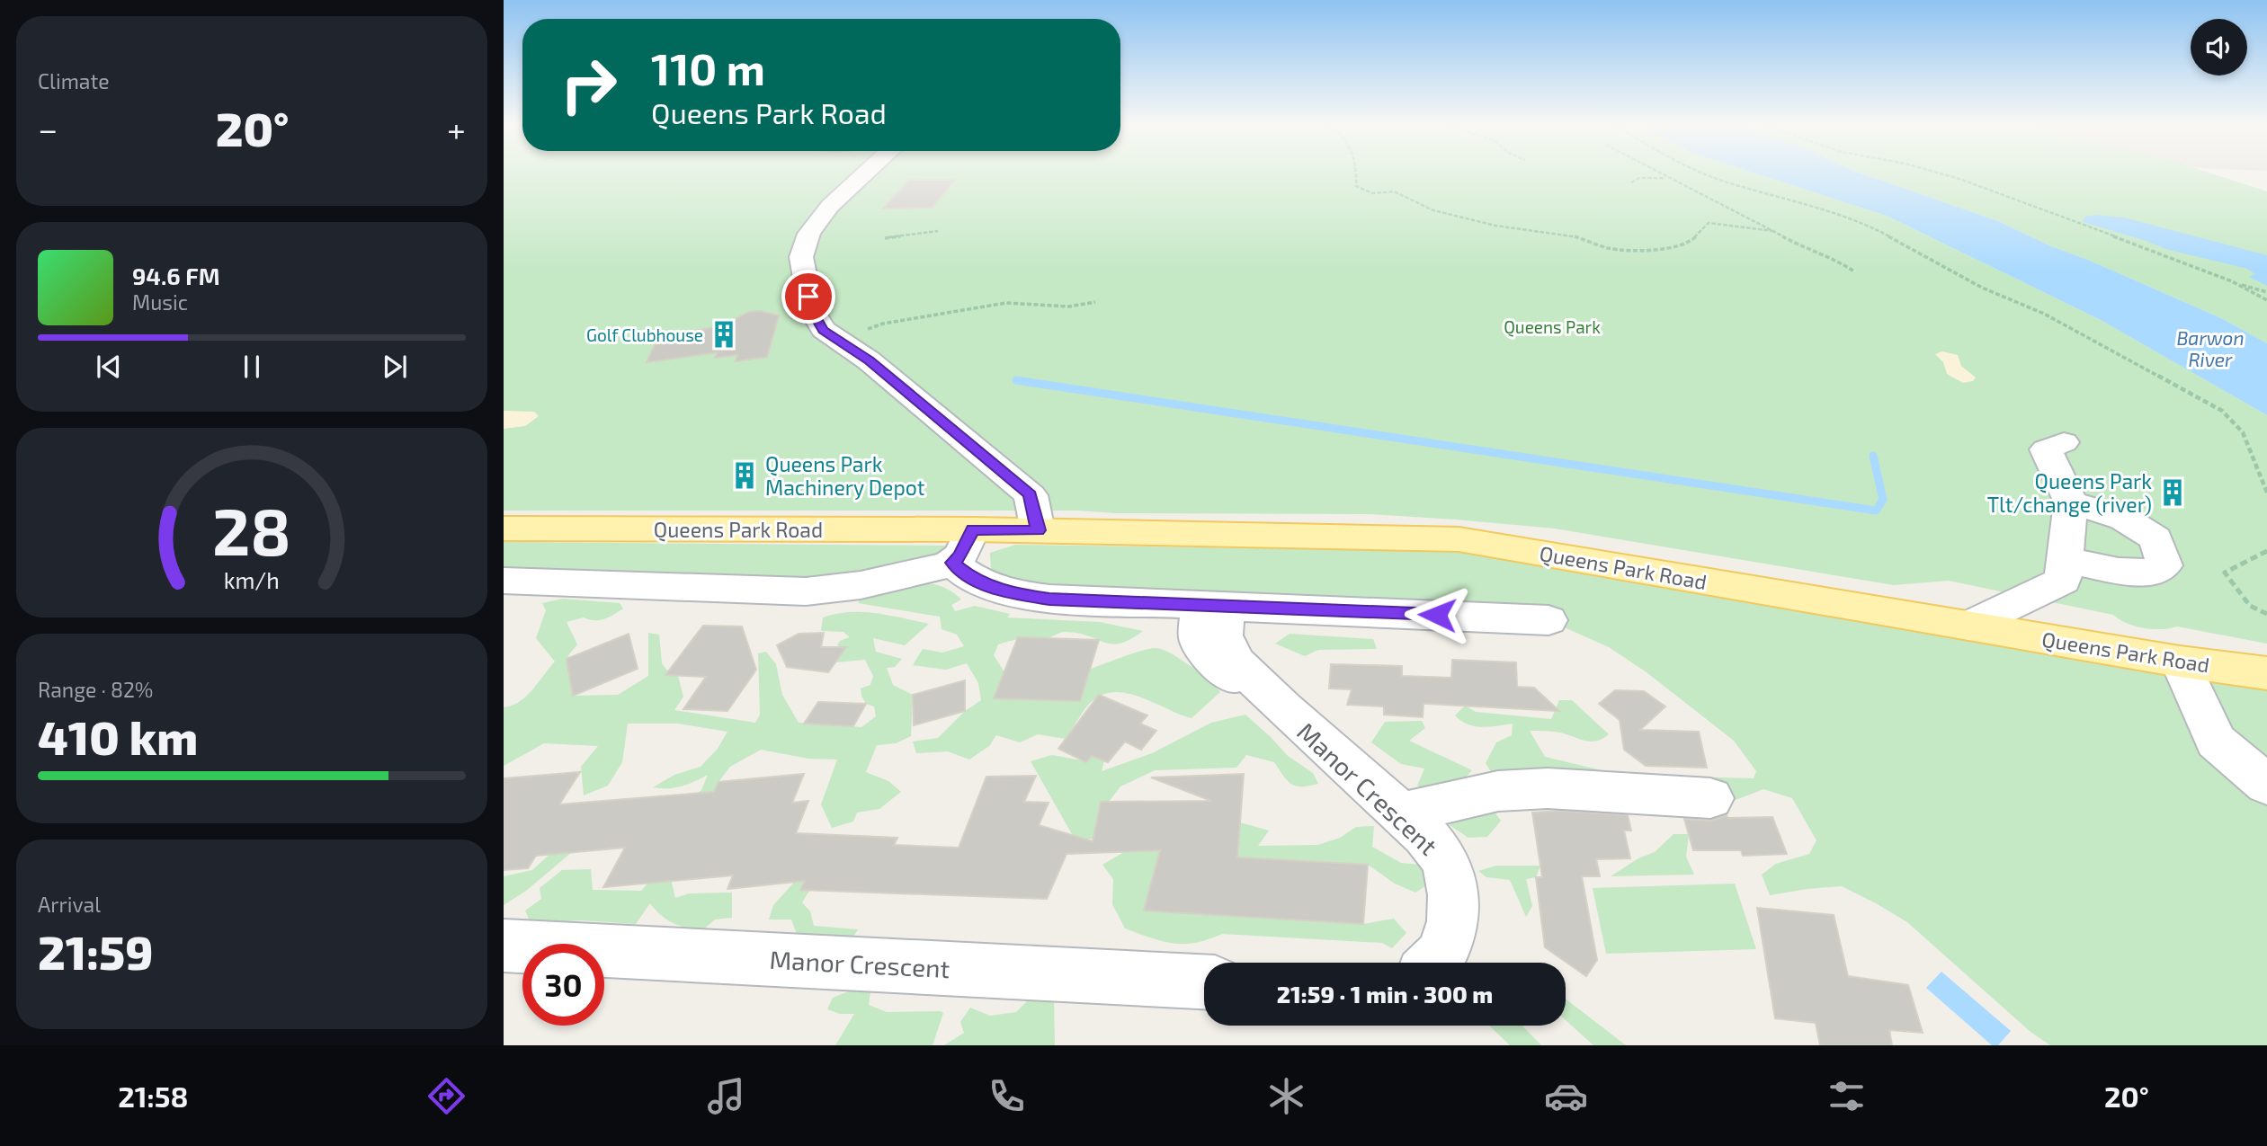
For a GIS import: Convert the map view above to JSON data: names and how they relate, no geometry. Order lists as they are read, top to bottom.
{
  "streets": {
    "main road": ["Queens Park Road"],
    "street": ["Manor Crescent"]
  },
  "water": ["Barwon River"],
  "parks": ["Queens Park"],
  "places": {
    "building": ["Golf Clubhouse", "Queens Park Machinery Depot", "Queens Park Tlt/change (river)"]
  },
  "page": {
    "tile": [
      "Climate",
      ["Range · 82%", "410 km"],
      ["Arrival", "21:59"]
    ],
    "turn": ["110 m", "Queens Park Road"],
    "heat": ["−", "20°", "+"],
    "song": ["94.6 FM", "Music"],
    "limit": "30",
    "trip": "21:59 · 1 min · 300 m",
    "tabs": ["21:58", "20°"],
    "gauge": ["28", "km/h"]
  }
}
